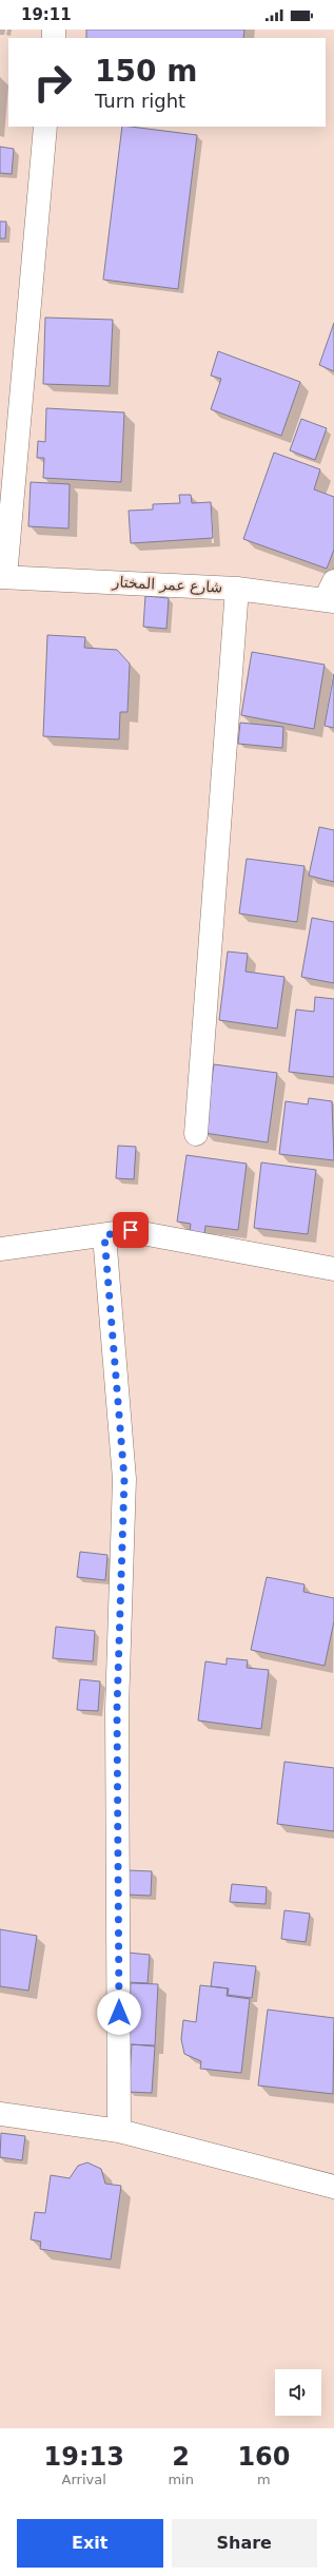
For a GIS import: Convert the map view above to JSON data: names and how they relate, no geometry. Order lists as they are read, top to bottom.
{
  "streets": {
    "street": ["شارع عمر المختار"]
  },
  "page": {
    "status": "19:11",
    "turn": ["150 m", "Turn right"],
    "eta": [
      "19:13",
      "Arrival",
      "2",
      "min",
      "160",
      "m"
    ],
    "buttons": ["Exit", "Share"]
  }
}
